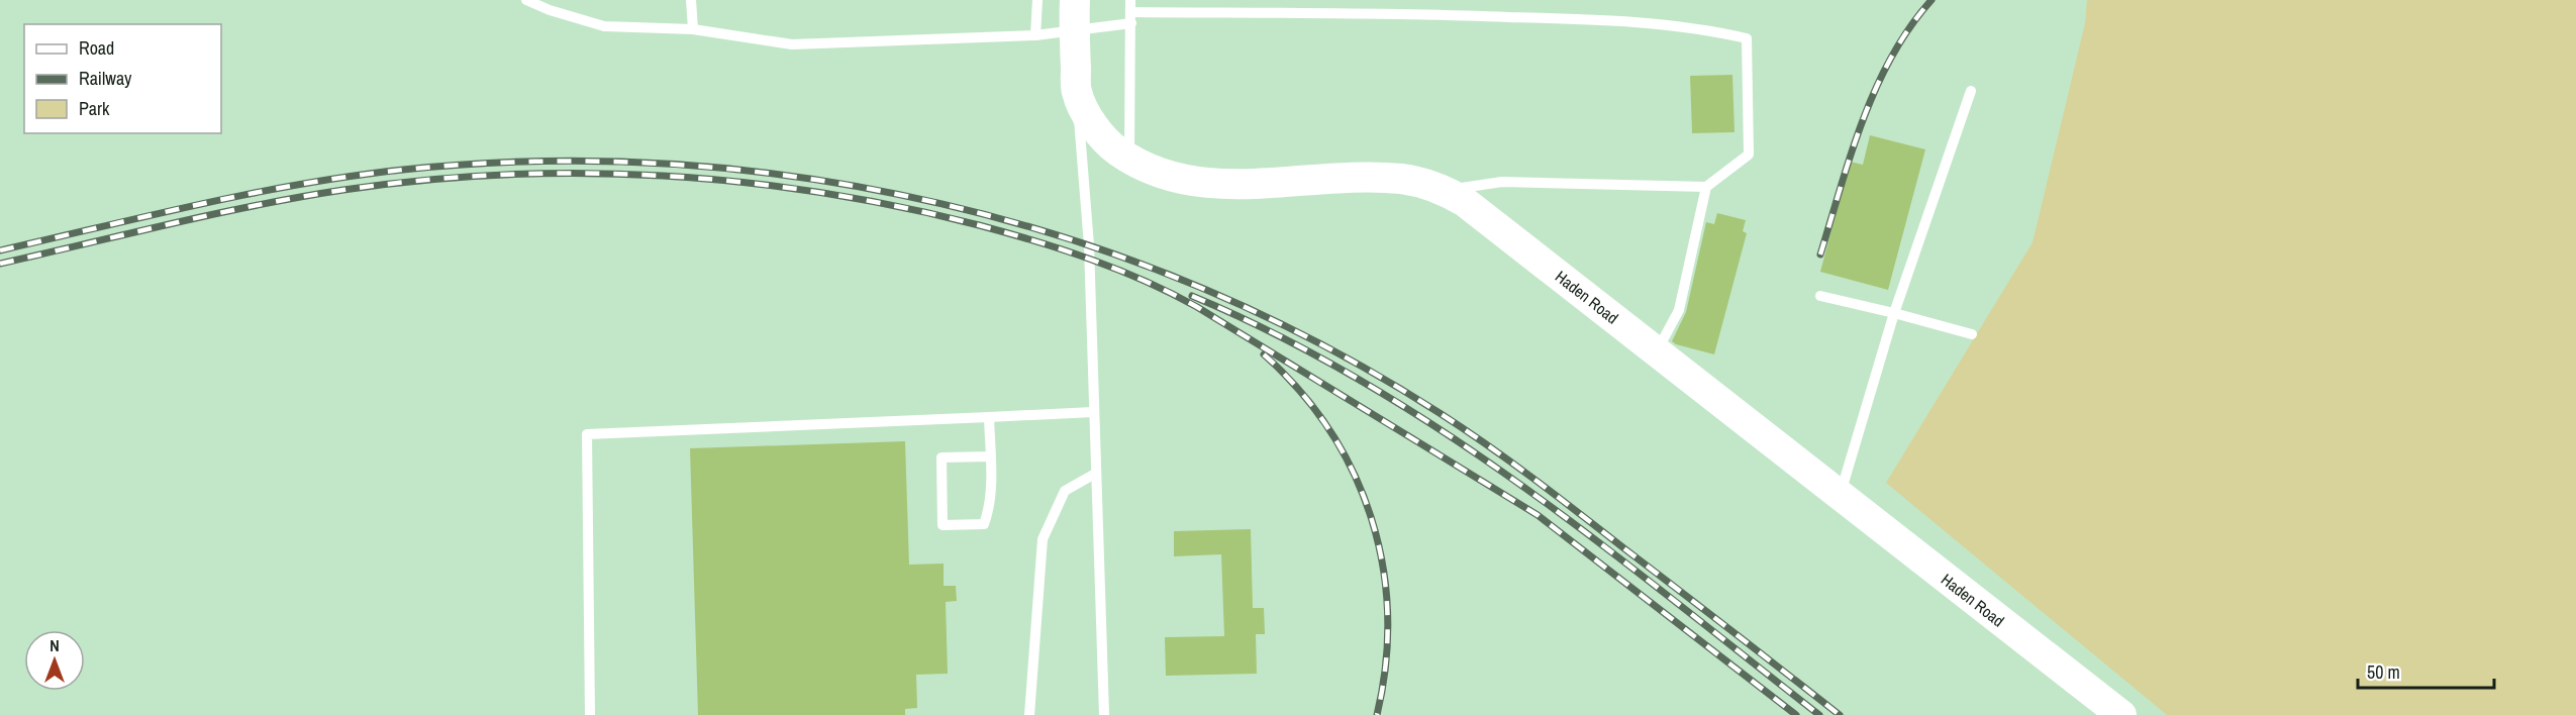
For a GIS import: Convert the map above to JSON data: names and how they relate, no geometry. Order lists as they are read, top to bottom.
{
  "streets": {
    "street": ["Haden Road"]
  },
  "legend": ["Road", "Railway", "Park"],
  "scale_bar": "50 m",
  "north": "top"
}
